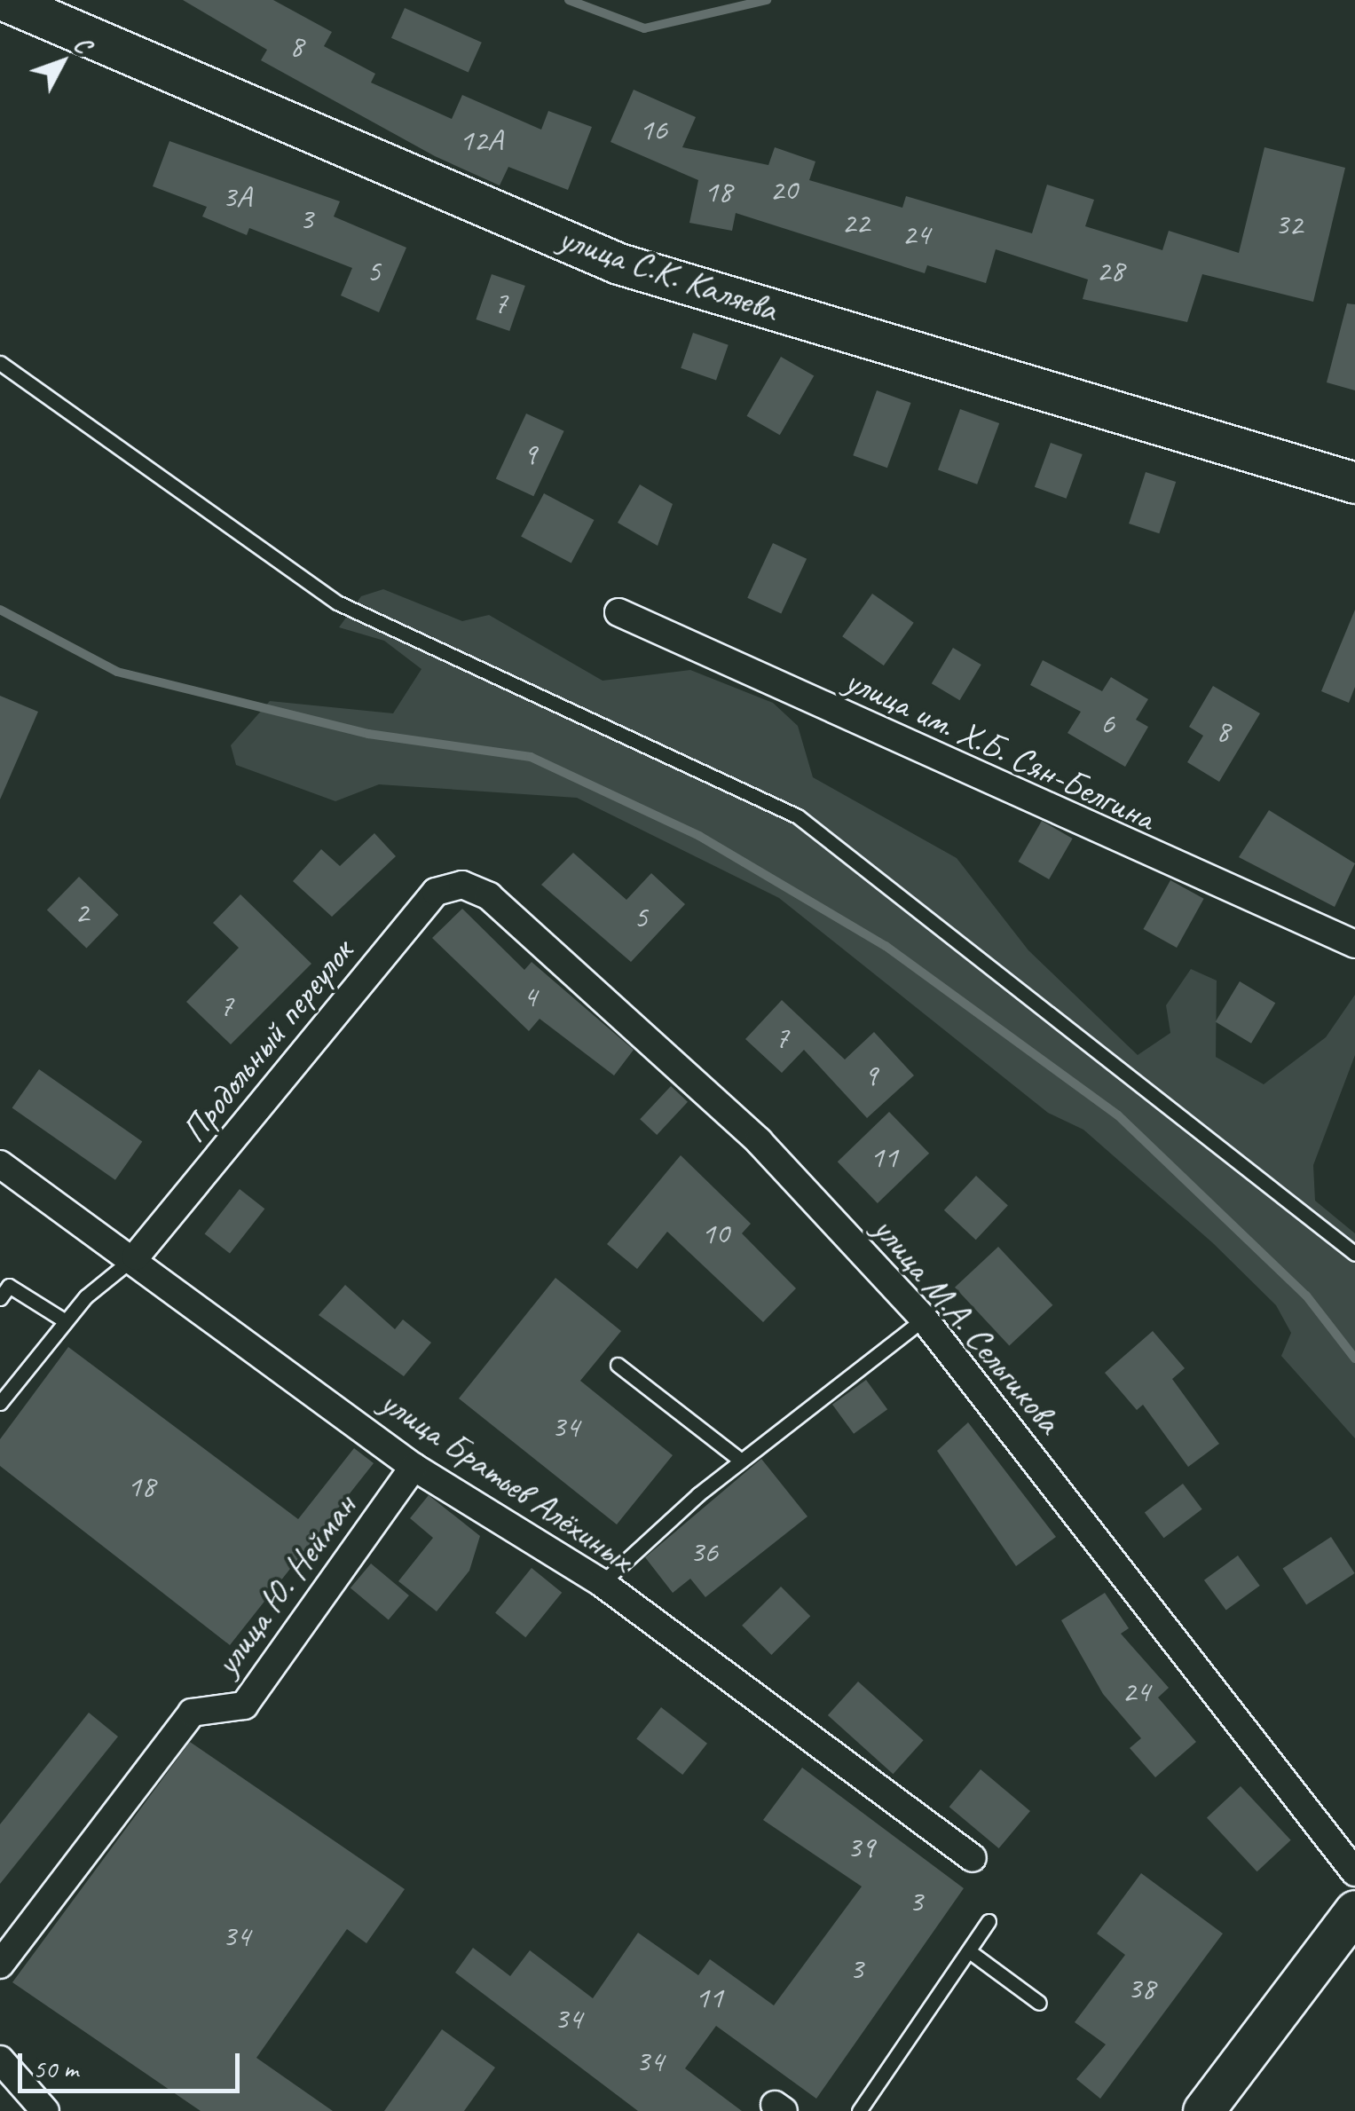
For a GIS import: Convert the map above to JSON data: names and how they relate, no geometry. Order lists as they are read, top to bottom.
{
  "streets": {
    "street": [
      "улица С.К. Каляева",
      "улица им. Х.Б. Сян-Белгина",
      "Продольный переулок",
      "улица М.А. Сельгикова",
      "улица Братьев Алёхиных",
      "улица Ю. Нейман"
    ]
  },
  "crossings": [
    ["Продольный переулок", "улица М.А. Сельгикова"],
    ["Продольный переулок", "улица Братьев Алёхиных"],
    ["улица Братьев Алёхиных", "улица Ю. Нейман"]
  ],
  "house_numbers": [
    "8",
    "16",
    "12А",
    "20",
    "18",
    "3А",
    "3",
    "22",
    "32",
    "24",
    "28",
    "5",
    "7",
    "9",
    "6",
    "8",
    "2",
    "5",
    "4",
    "7",
    "7",
    "9",
    "11",
    "10",
    "34",
    "18",
    "36",
    "24",
    "39",
    "3",
    "34",
    "3",
    "38",
    "11",
    "34",
    "34"
  ],
  "scale_bar": "50 m",
  "north": "top right"
}
